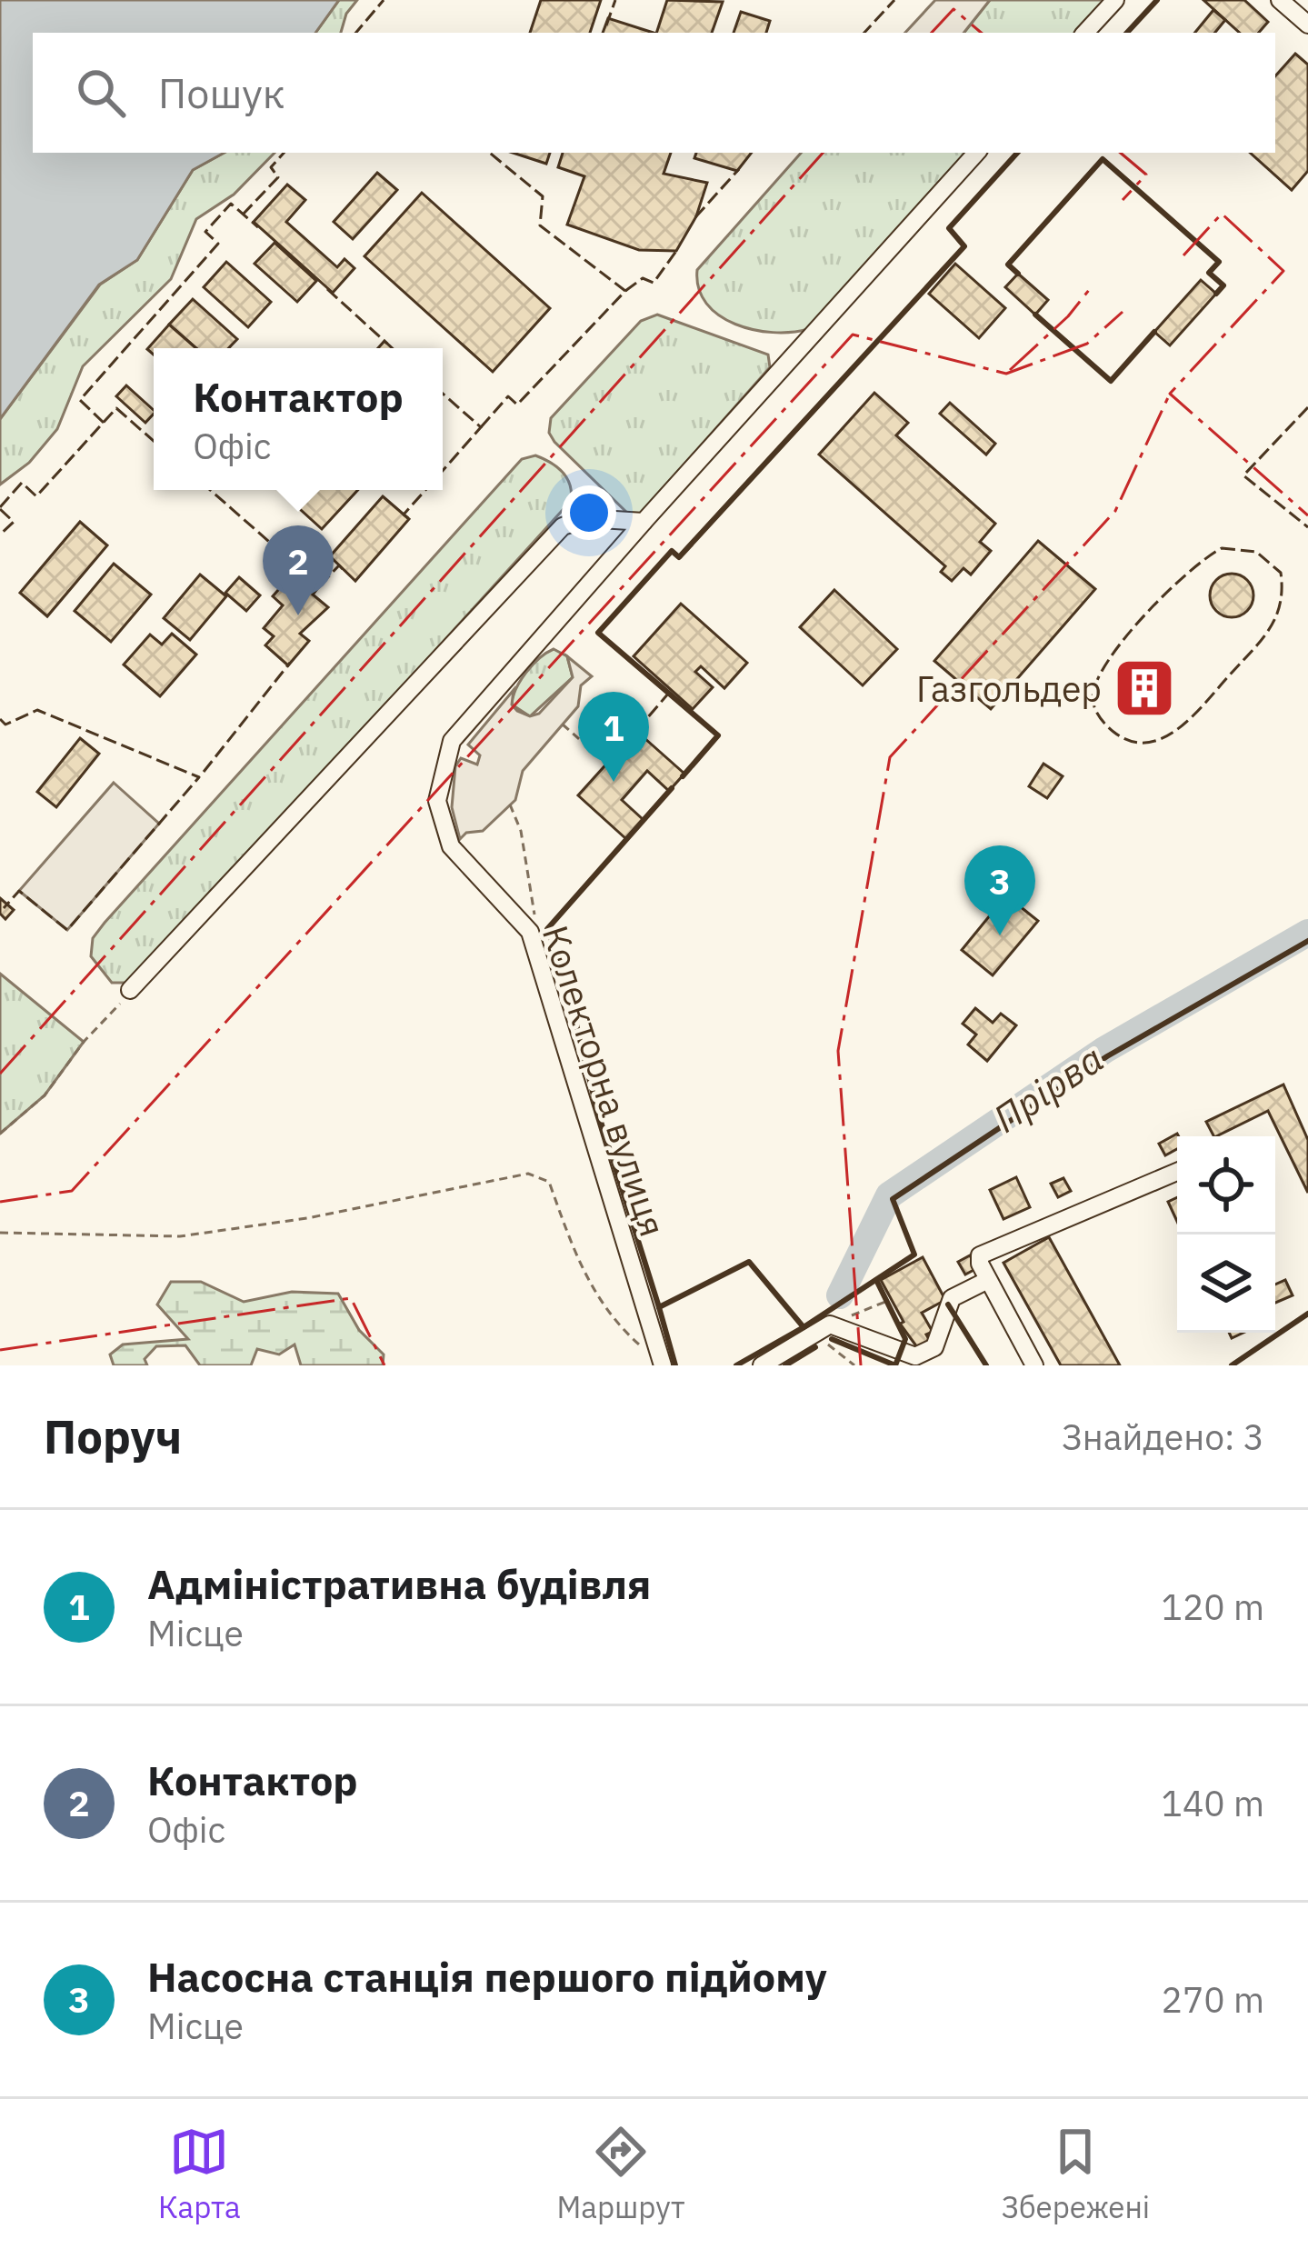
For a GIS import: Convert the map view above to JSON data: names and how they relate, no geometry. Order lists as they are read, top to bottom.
{
  "streets": {
    "street": ["Колекторна вулиця"]
  },
  "water": ["Прірва"],
  "places": {
    "building": ["Газгольдер"]
  },
  "page": {
    "search": "Пошук",
    "popup": ["Контактор", "Офіс"],
    "pins": ["2", "1", "3"],
    "heading": ["Поруч", "Знайдено: 3"],
    "list": [
      {
        "mark": "1",
        "name": "Адміністративна будівля",
        "note": "Місце",
        "value": "120 m"
      },
      {
        "mark": "2",
        "name": "Контактор",
        "note": "Офіс",
        "value": "140 m"
      },
      {
        "mark": "3",
        "name": "Насосна станція першого підйому",
        "note": "Місце",
        "value": "270 m"
      }
    ],
    "nav": ["Карта", "Маршрут", "Збережені"]
  }
}
